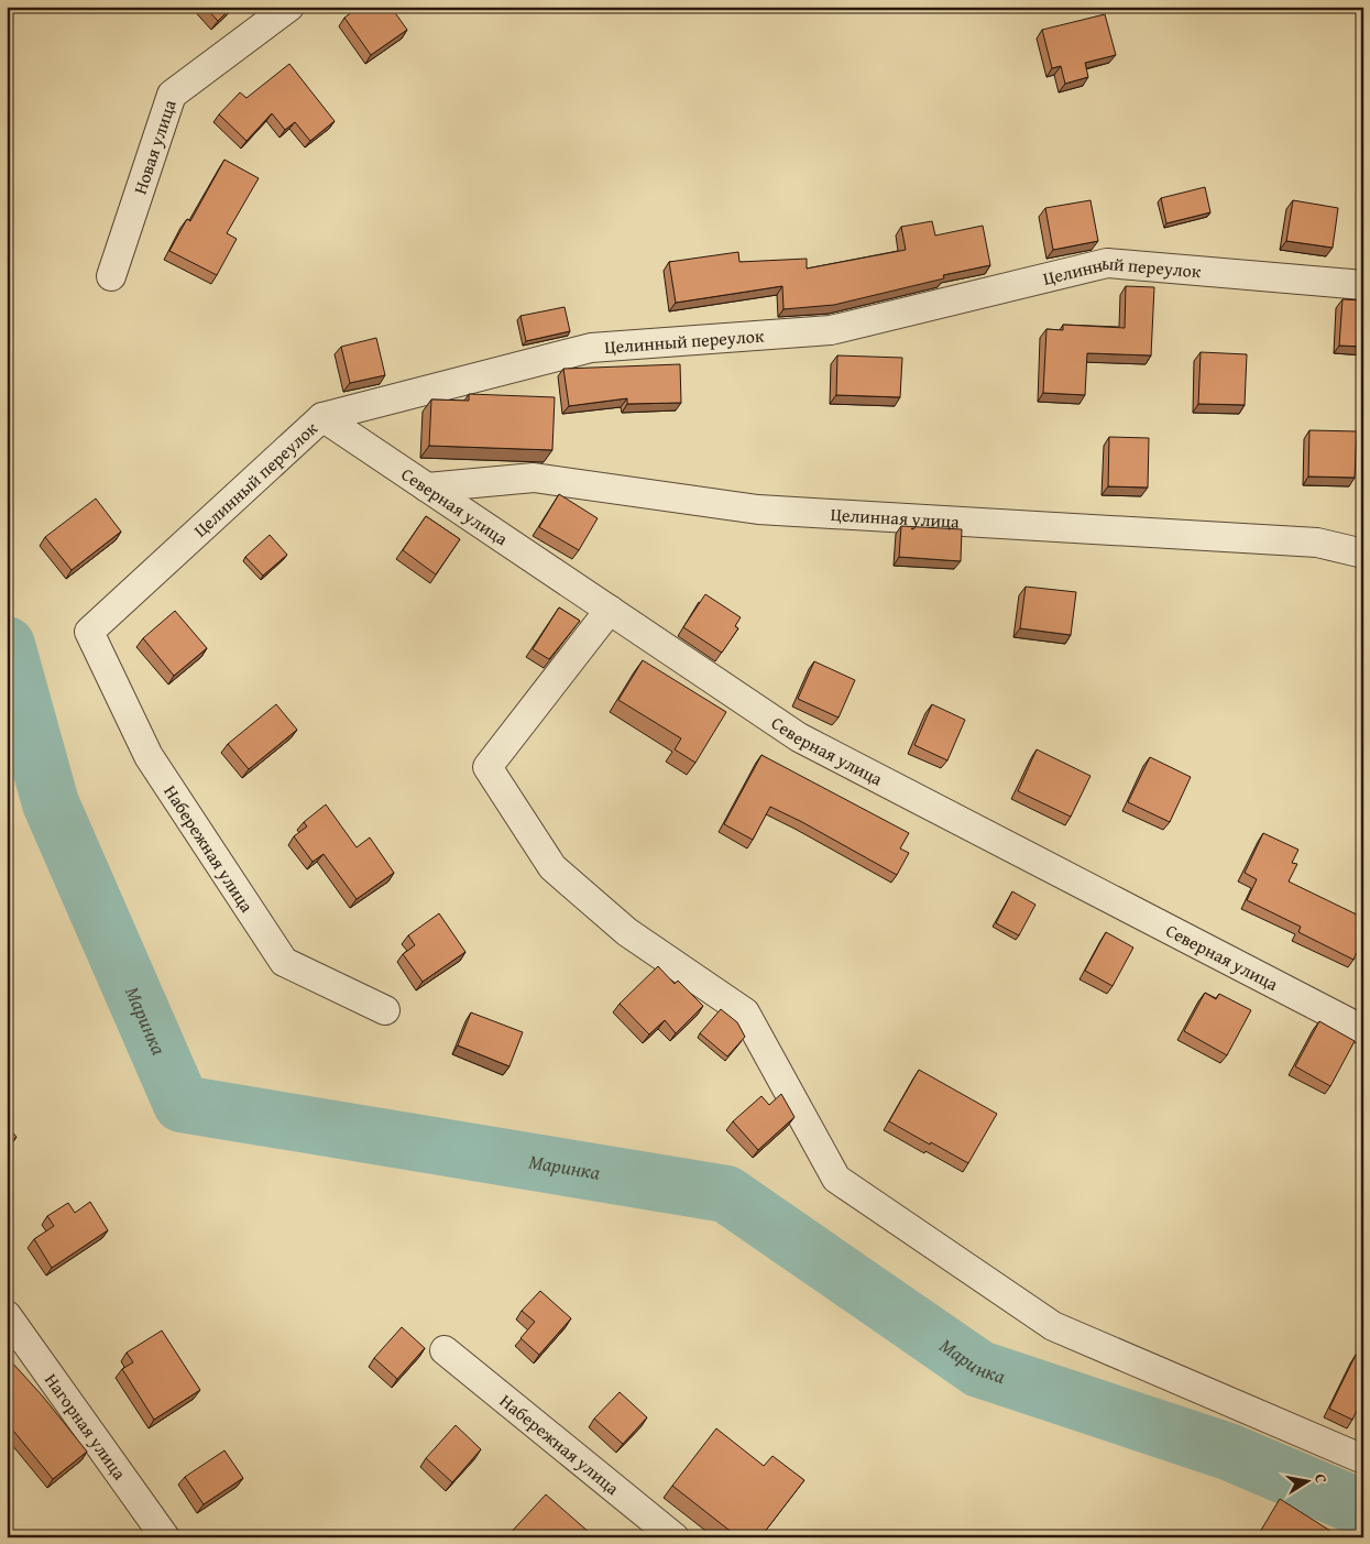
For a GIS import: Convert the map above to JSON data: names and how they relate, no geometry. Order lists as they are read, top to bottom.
{
  "streets": {
    "street": [
      "Новая улица",
      "Целинный переулок",
      "Северная улица",
      "Целинная улица",
      "Набережная улица",
      "Нагорная улица"
    ]
  },
  "crossings": [
    ["Целинный переулок", "Северная улица"],
    ["Целинный переулок", "Набережная улица"],
    ["Северная улица", "Целинная улица"]
  ],
  "water": ["Маринка"],
  "north": "right"
}
